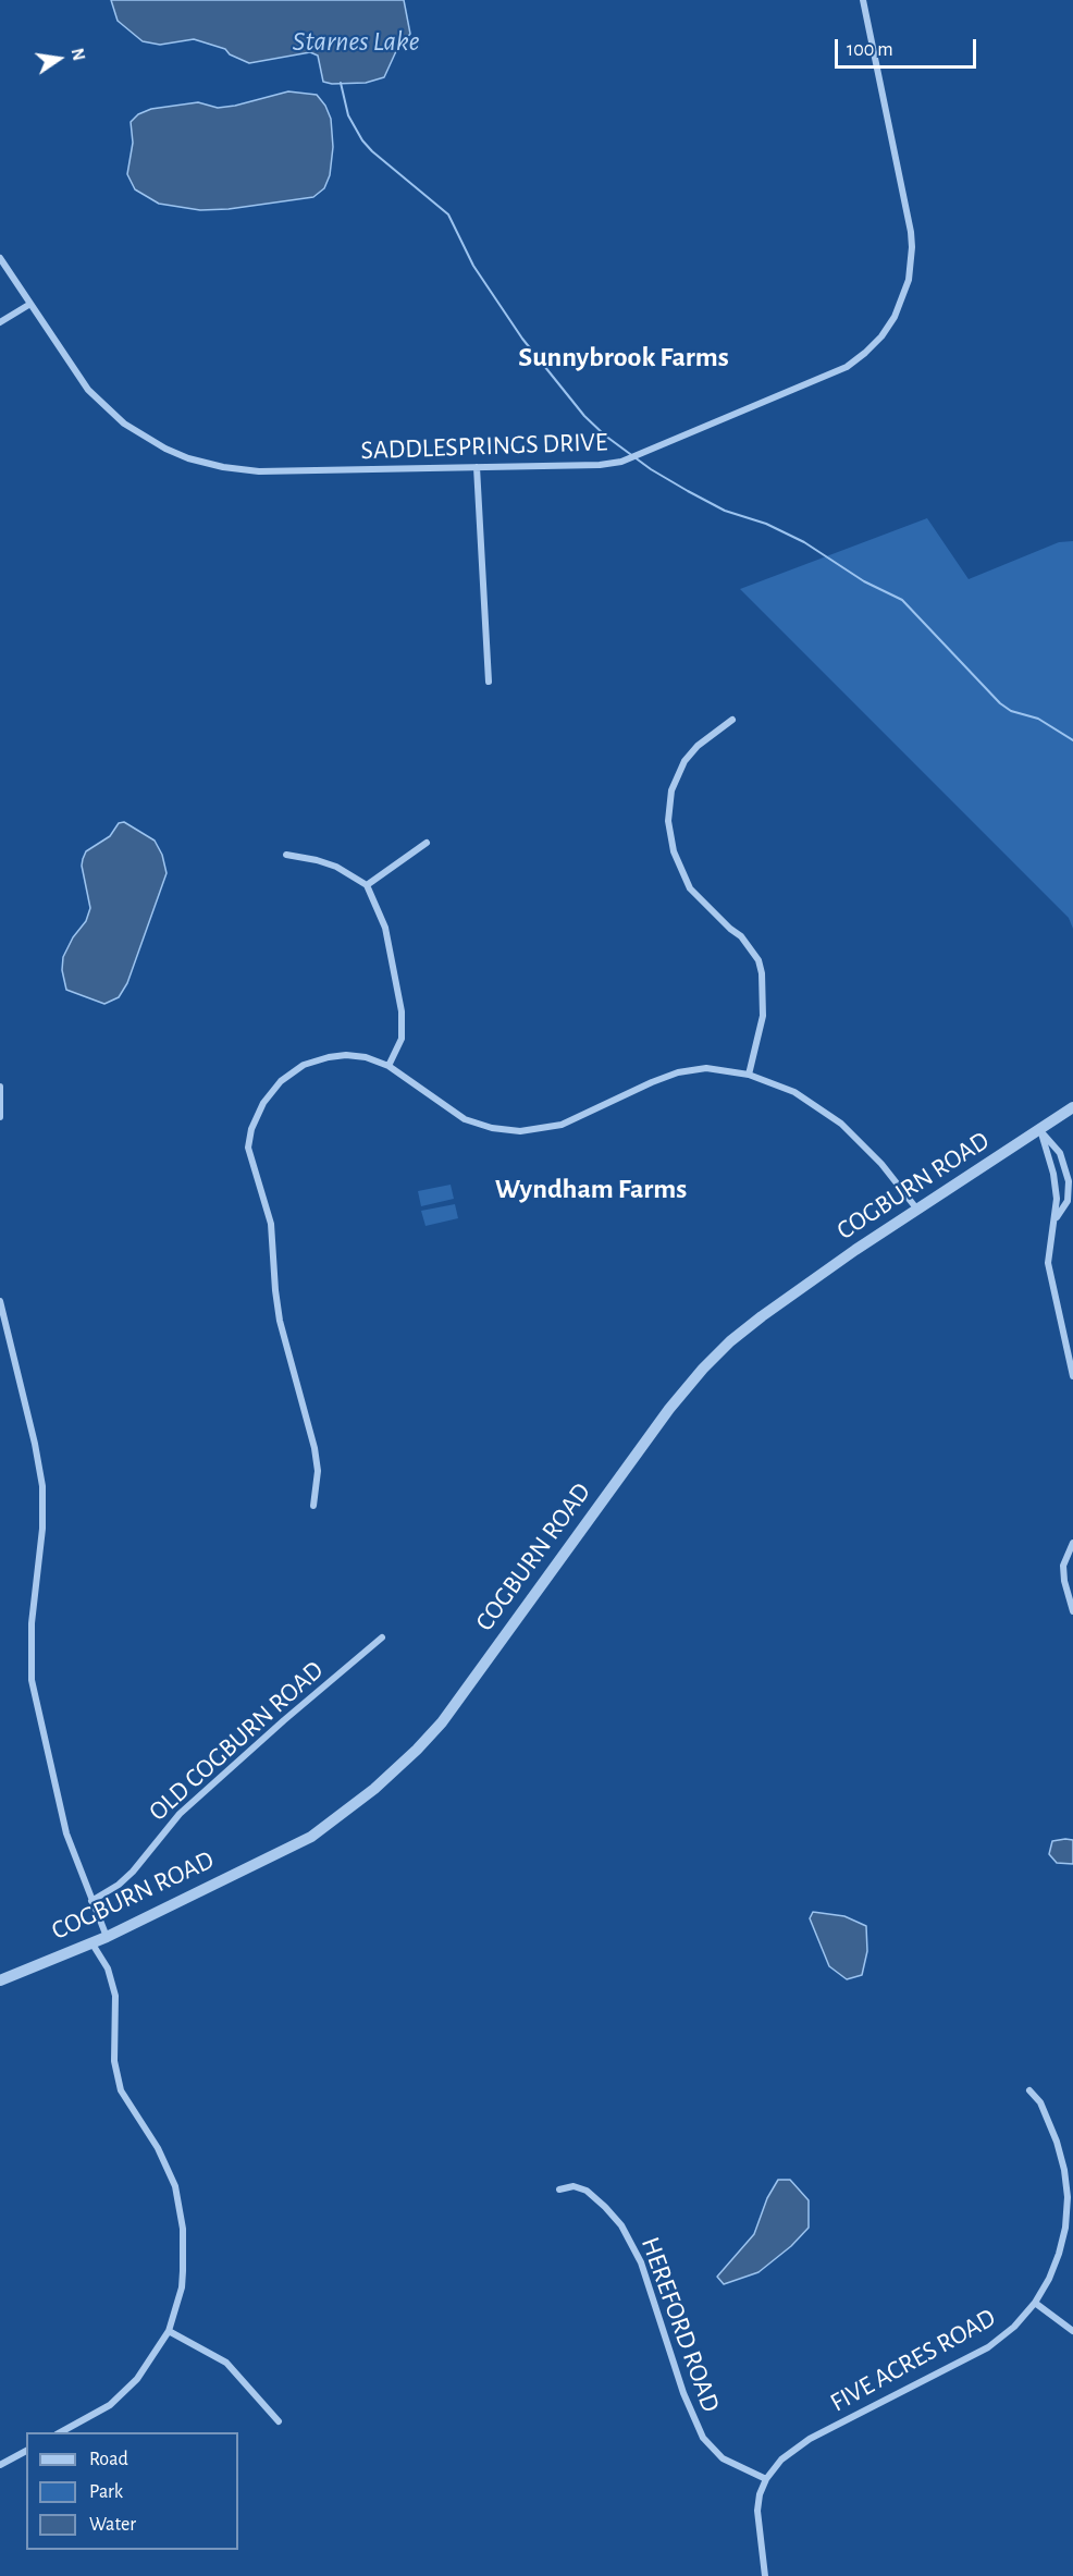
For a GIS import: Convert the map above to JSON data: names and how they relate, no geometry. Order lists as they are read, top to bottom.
{
  "streets": {
    "street": [
      "SADDLESPRINGS DRIVE",
      "COGBURN ROAD",
      "OLD COGBURN ROAD",
      "HEREFORD ROAD",
      "FIVE ACRES ROAD"
    ]
  },
  "crossings": [
    ["HEREFORD ROAD", "FIVE ACRES ROAD"]
  ],
  "districts": ["Sunnybrook Farms", "Wyndham Farms"],
  "water": ["Starnes Lake"],
  "legend": ["Road", "Park", "Water"],
  "scale_bar": "100 m",
  "north": "right"
}
